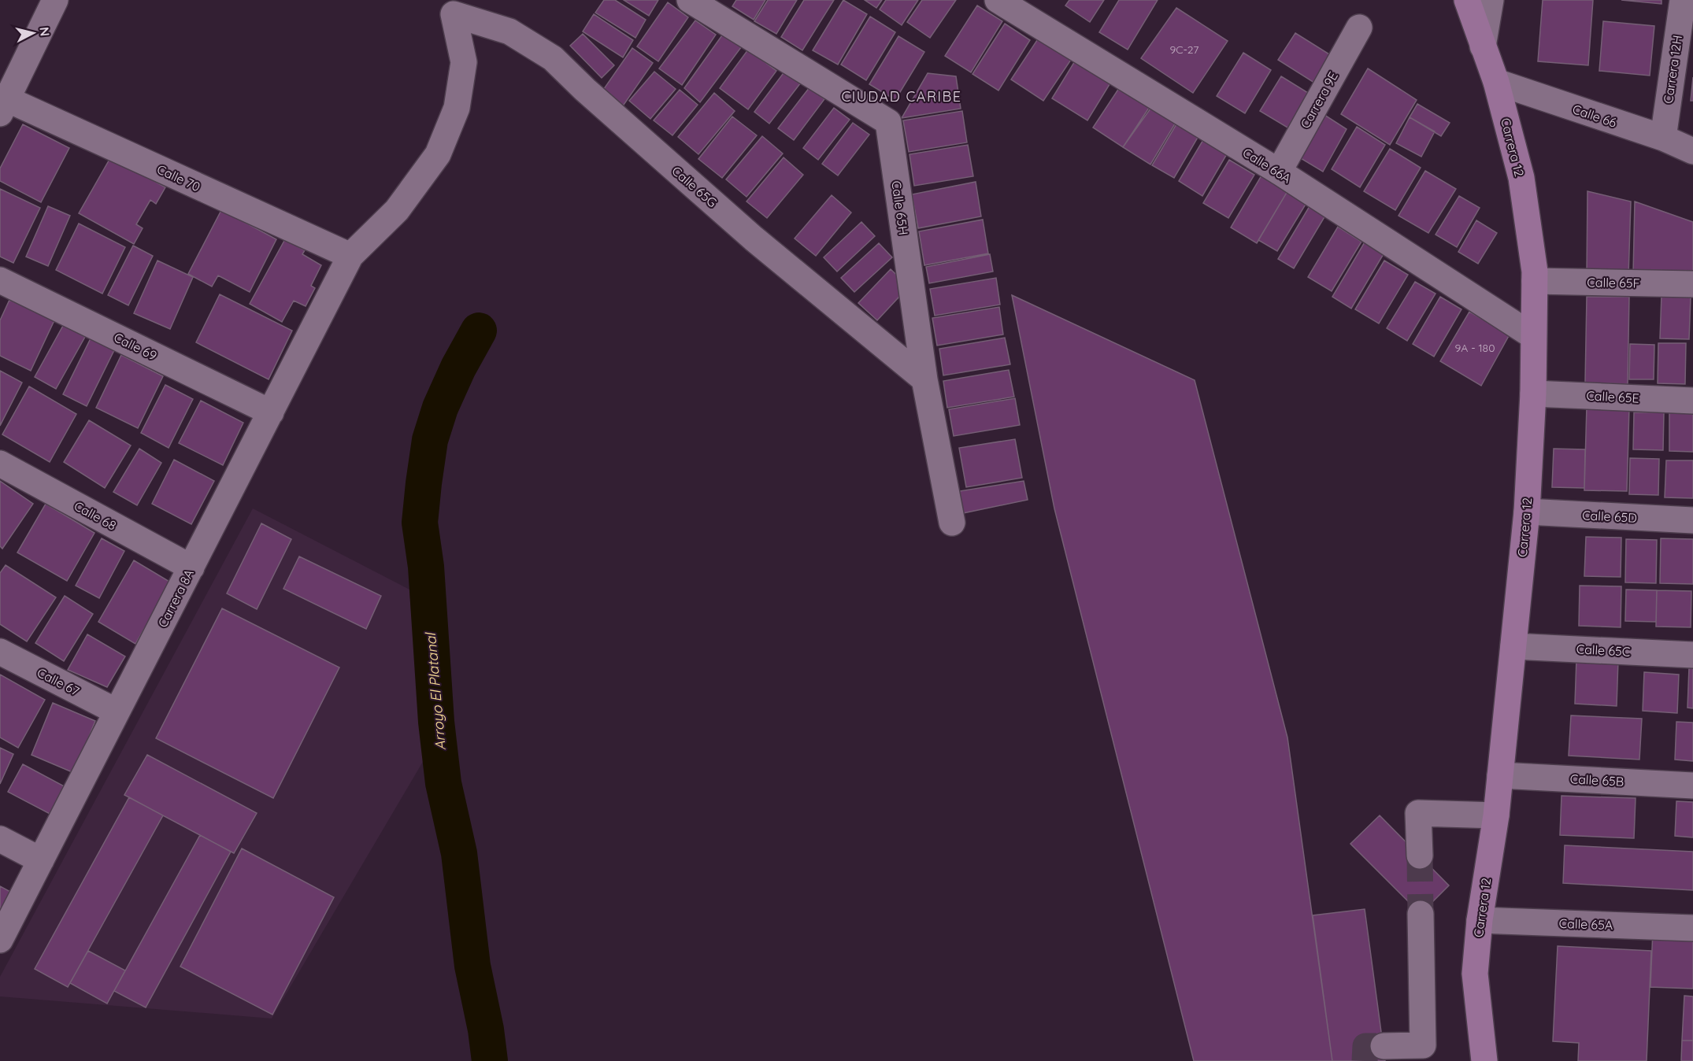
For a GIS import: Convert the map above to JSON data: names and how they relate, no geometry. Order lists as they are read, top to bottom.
{
  "streets": {
    "main road": ["Carrera 12"],
    "street": [
      "Carrera 12H",
      "Carrera 9E",
      "Calle 66",
      "Calle 66A",
      "Calle 70",
      "Calle 65G",
      "Calle 65H",
      "Calle 65F",
      "Calle 69",
      "Calle 65E",
      "Calle 68",
      "Calle 65D",
      "Carrera 8A",
      "Calle 65C",
      "Calle 67",
      "Calle 65B",
      "Calle 65A"
    ]
  },
  "crossings": [
    ["Carrera 12H", "Calle 66"],
    ["Carrera 9E", "Calle 66A"],
    ["Calle 66", "Carrera 12"],
    ["Carrera 12", "Calle 66A"],
    ["Carrera 12", "Calle 65F"],
    ["Carrera 12", "Calle 65E"],
    ["Carrera 12", "Calle 65D"],
    ["Carrera 12", "Calle 65C"],
    ["Carrera 12", "Calle 65B"],
    ["Carrera 12", "Calle 65A"],
    ["Calle 70", "Carrera 8A"],
    ["Calle 65G", "Calle 65H"],
    ["Calle 65G", "Carrera 8A"],
    ["Calle 69", "Carrera 8A"],
    ["Calle 68", "Carrera 8A"],
    ["Carrera 8A", "Calle 67"]
  ],
  "districts": ["CIUDAD CARIBE"],
  "water": ["Arroyo El Platanal"],
  "house_numbers": ["9C-27", "9A - 180"],
  "north": "right"
}
